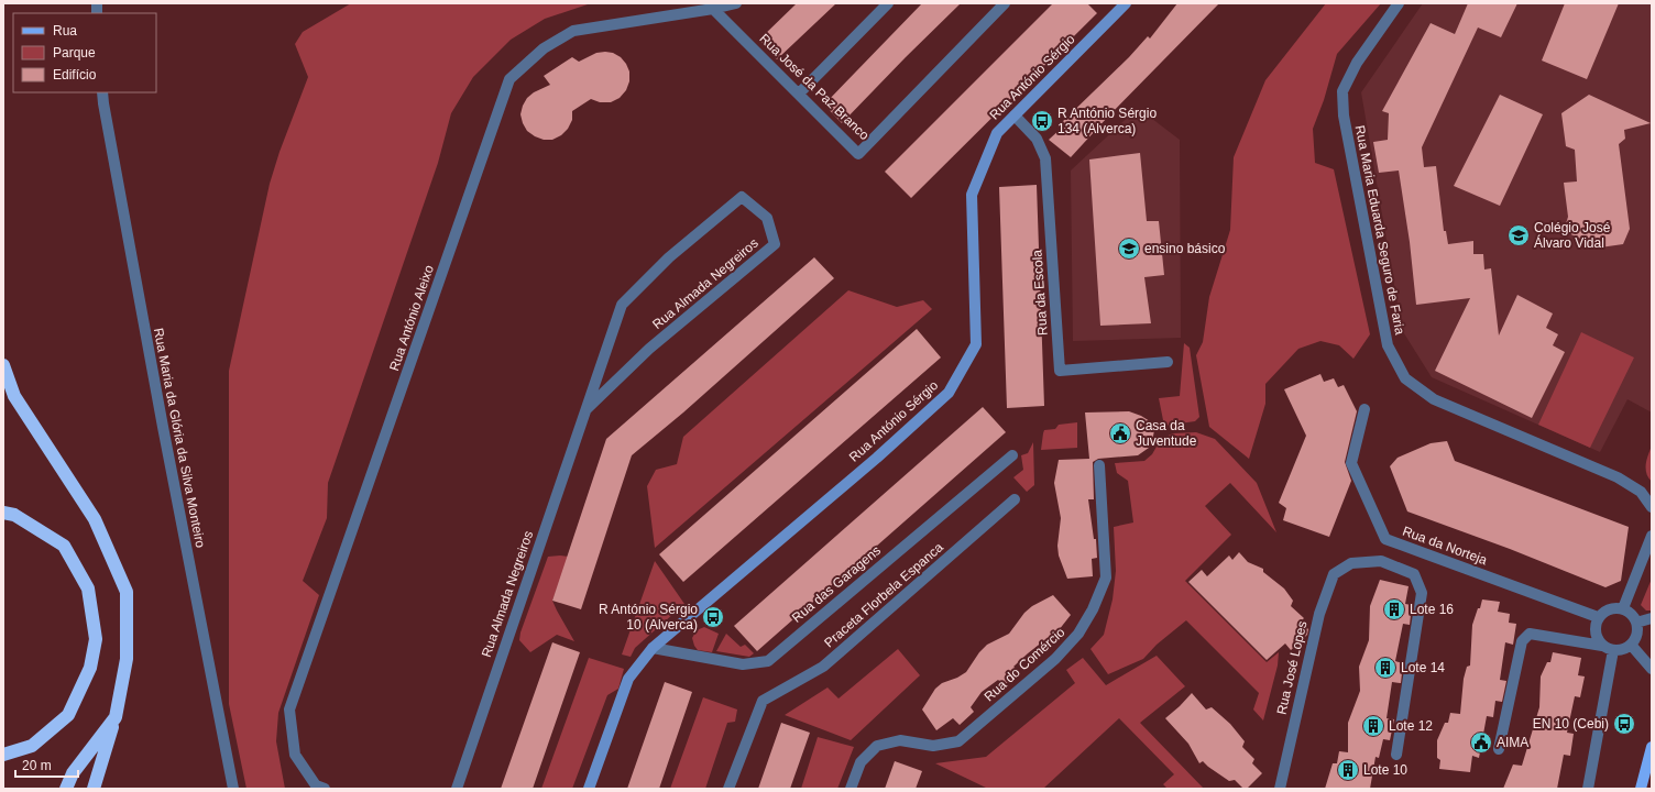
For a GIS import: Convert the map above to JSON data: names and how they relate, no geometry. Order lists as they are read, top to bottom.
{
  "streets": {
    "main road": ["Rua António Sérgio"],
    "street": [
      "Rua José da Paz Branco",
      "Rua Maria Eduarda Seguro de Faria",
      "Rua Almada Negreiros",
      "Rua da Escola",
      "Rua António Aleixo",
      "Rua Maria da Glória da Silva Monteiro",
      "Rua da Norteja",
      "Rua das Garagens",
      "Praceta Florbela Espanca",
      "Rua do Comércio",
      "Rua José Lopes"
    ]
  },
  "crossings": [
    ["Rua António Sérgio", "Rua da Escola"],
    ["Rua António Sérgio", "Rua das Garagens"],
    ["Rua José da Paz Branco", "Rua António Aleixo"]
  ],
  "places": {
    "bus stop": ["R António Sérgio 134 (Alverca)", "R António Sérgio 10 (Alverca)", "EN 10 (Cebi)"],
    "school or university": ["Colégio José Álvaro Vidal", "ensino básico"],
    "public building": ["Casa da Juventude", "AIMA"],
    "building": [
      "Lote 16",
      "Lote 14",
      "Lote 12",
      "Lote 10"
    ]
  },
  "legend": ["Rua", "Parque", "Edifício"],
  "scale_bar": "20 m"
}
